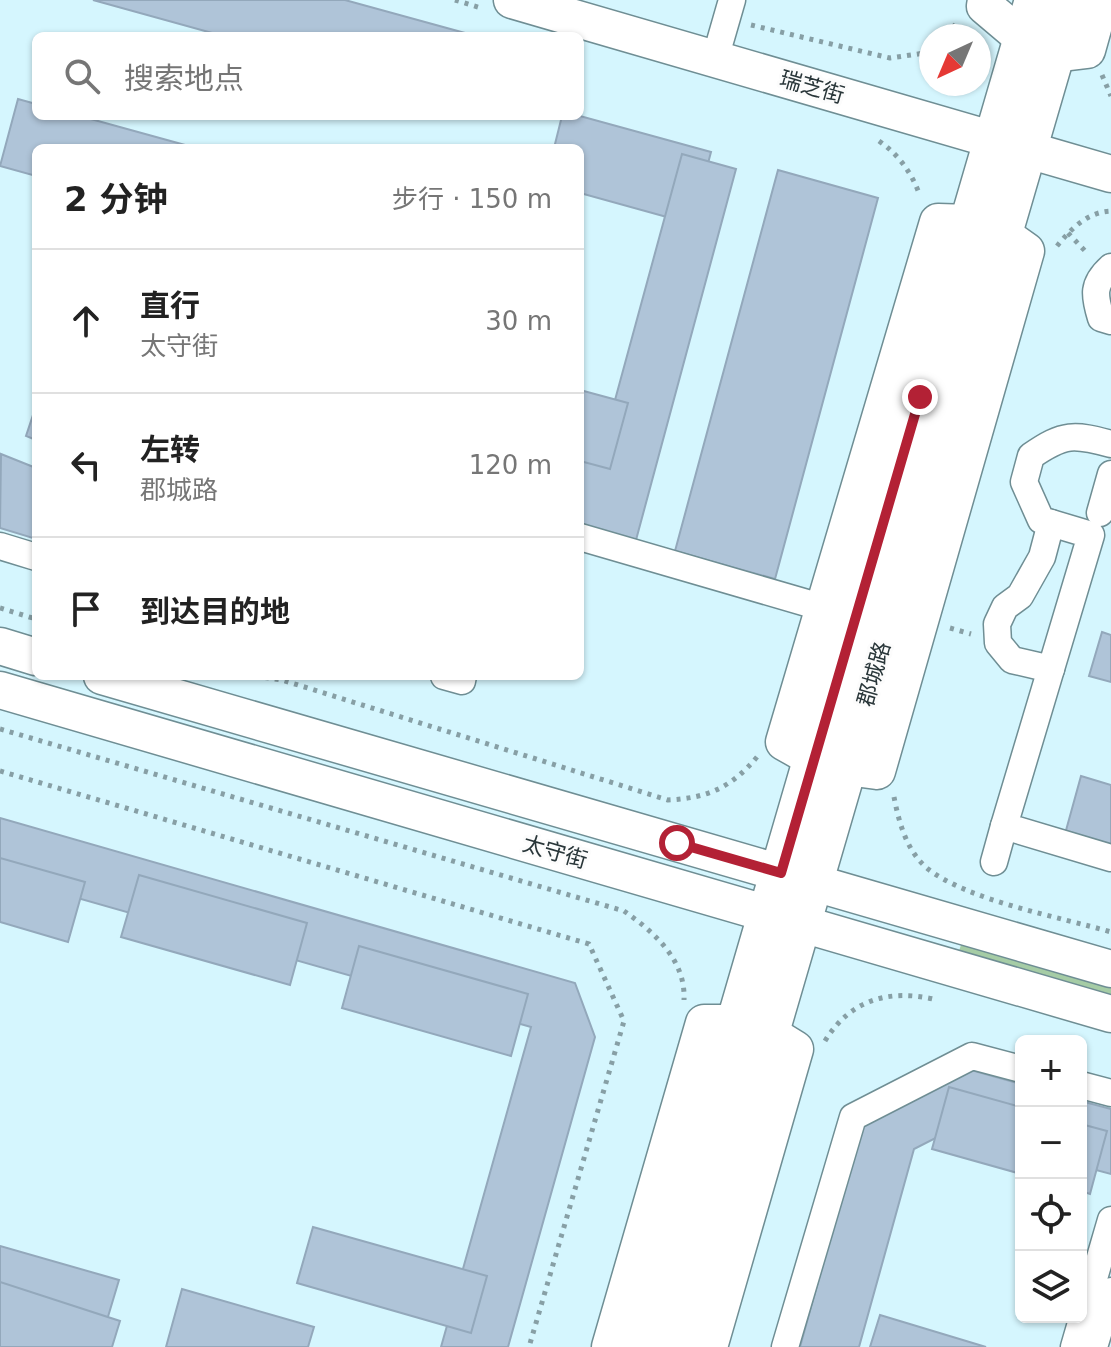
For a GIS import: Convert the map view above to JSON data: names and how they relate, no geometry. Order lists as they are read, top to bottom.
{
  "streets": {
    "main road": ["郡城路"],
    "street": ["瑞芝街", "太守街"]
  },
  "crossings": [
    ["瑞芝街", "郡城路"],
    ["郡城路", "太守街"]
  ],
  "north": "bottom left",
  "page": {
    "search": "搜索地点",
    "heading": ["2 分钟", "步行 · 150 m"],
    "list": [
      ["直行", "太守街", "30 m"],
      ["左转", "郡城路", "120 m"],
      "到达目的地"
    ],
    "map_buttons": ["+", "−"]
  }
}
